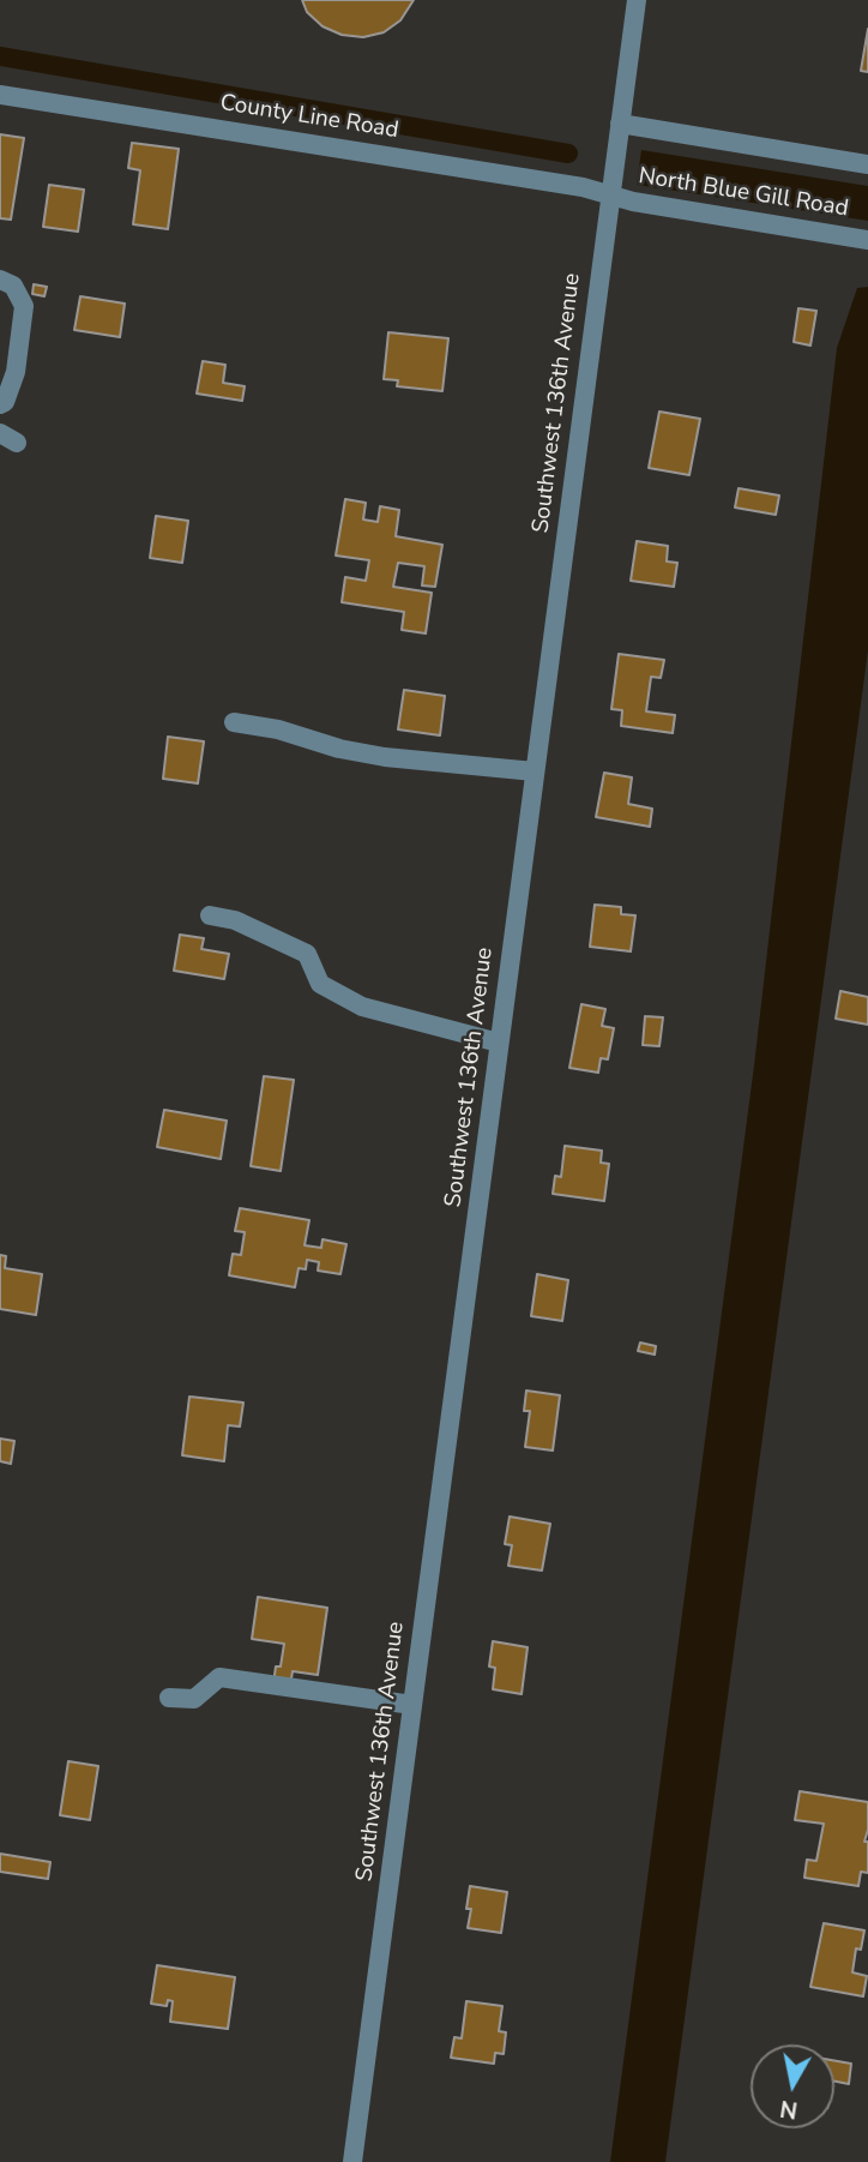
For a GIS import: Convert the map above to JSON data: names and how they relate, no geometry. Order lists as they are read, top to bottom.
{
  "streets": {
    "street": ["County Line Road", "North Blue Gill Road", "Southwest 136th Avenue"]
  },
  "crossings": [
    ["County Line Road", "North Blue Gill Road"],
    ["County Line Road", "Southwest 136th Avenue"],
    ["North Blue Gill Road", "Southwest 136th Avenue"]
  ],
  "north": "bottom"
}
